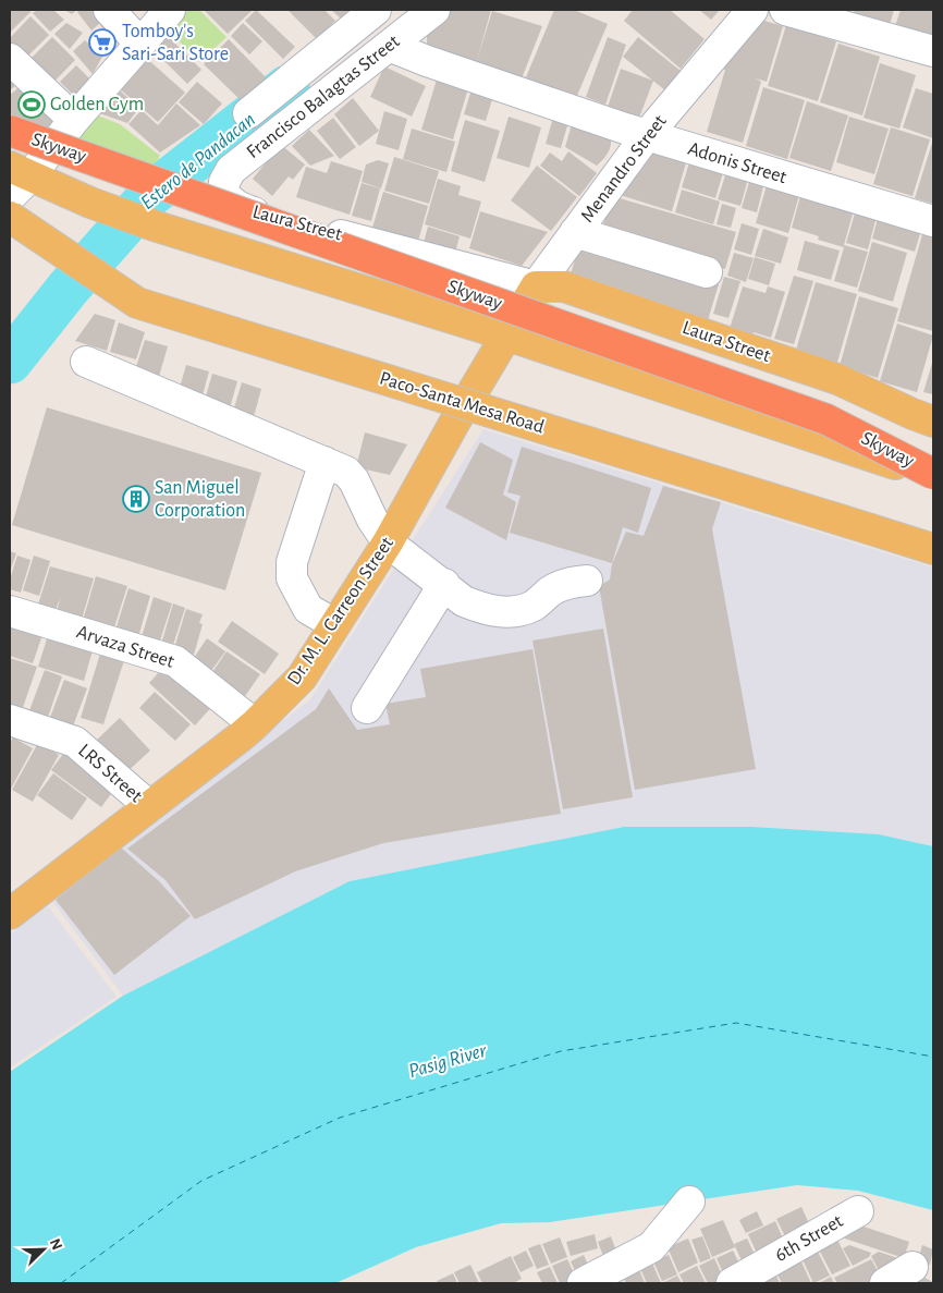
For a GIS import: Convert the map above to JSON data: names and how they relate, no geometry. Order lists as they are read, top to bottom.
{
  "streets": {
    "highway": ["Skyway"],
    "main road": [
      "Menandro Street",
      "Laura Street",
      "Paco-Santa Mesa Road",
      "Dr. M. L. Carreon Street"
    ],
    "street": [
      "Francisco Balagtas Street",
      "Adonis Street",
      "Arvaza Street",
      "LRS Street",
      "6th Street"
    ]
  },
  "crossings": [
    ["Francisco Balagtas Street", "Adonis Street"],
    ["Francisco Balagtas Street", "Laura Street"],
    ["Adonis Street", "Menandro Street"],
    ["Menandro Street", "Laura Street"],
    ["Menandro Street", "Dr. M. L. Carreon Street"],
    ["Dr. M. L. Carreon Street", "Arvaza Street"],
    ["Dr. M. L. Carreon Street", "LRS Street"]
  ],
  "water": ["Estero de Pandacan", "Pasig River"],
  "places": {
    "supermarket": ["Tomboy's Sari-Sari Store"],
    "sports": ["Golden Gym"],
    "building": ["San Miguel Corporation"]
  },
  "north": "top right"
}
